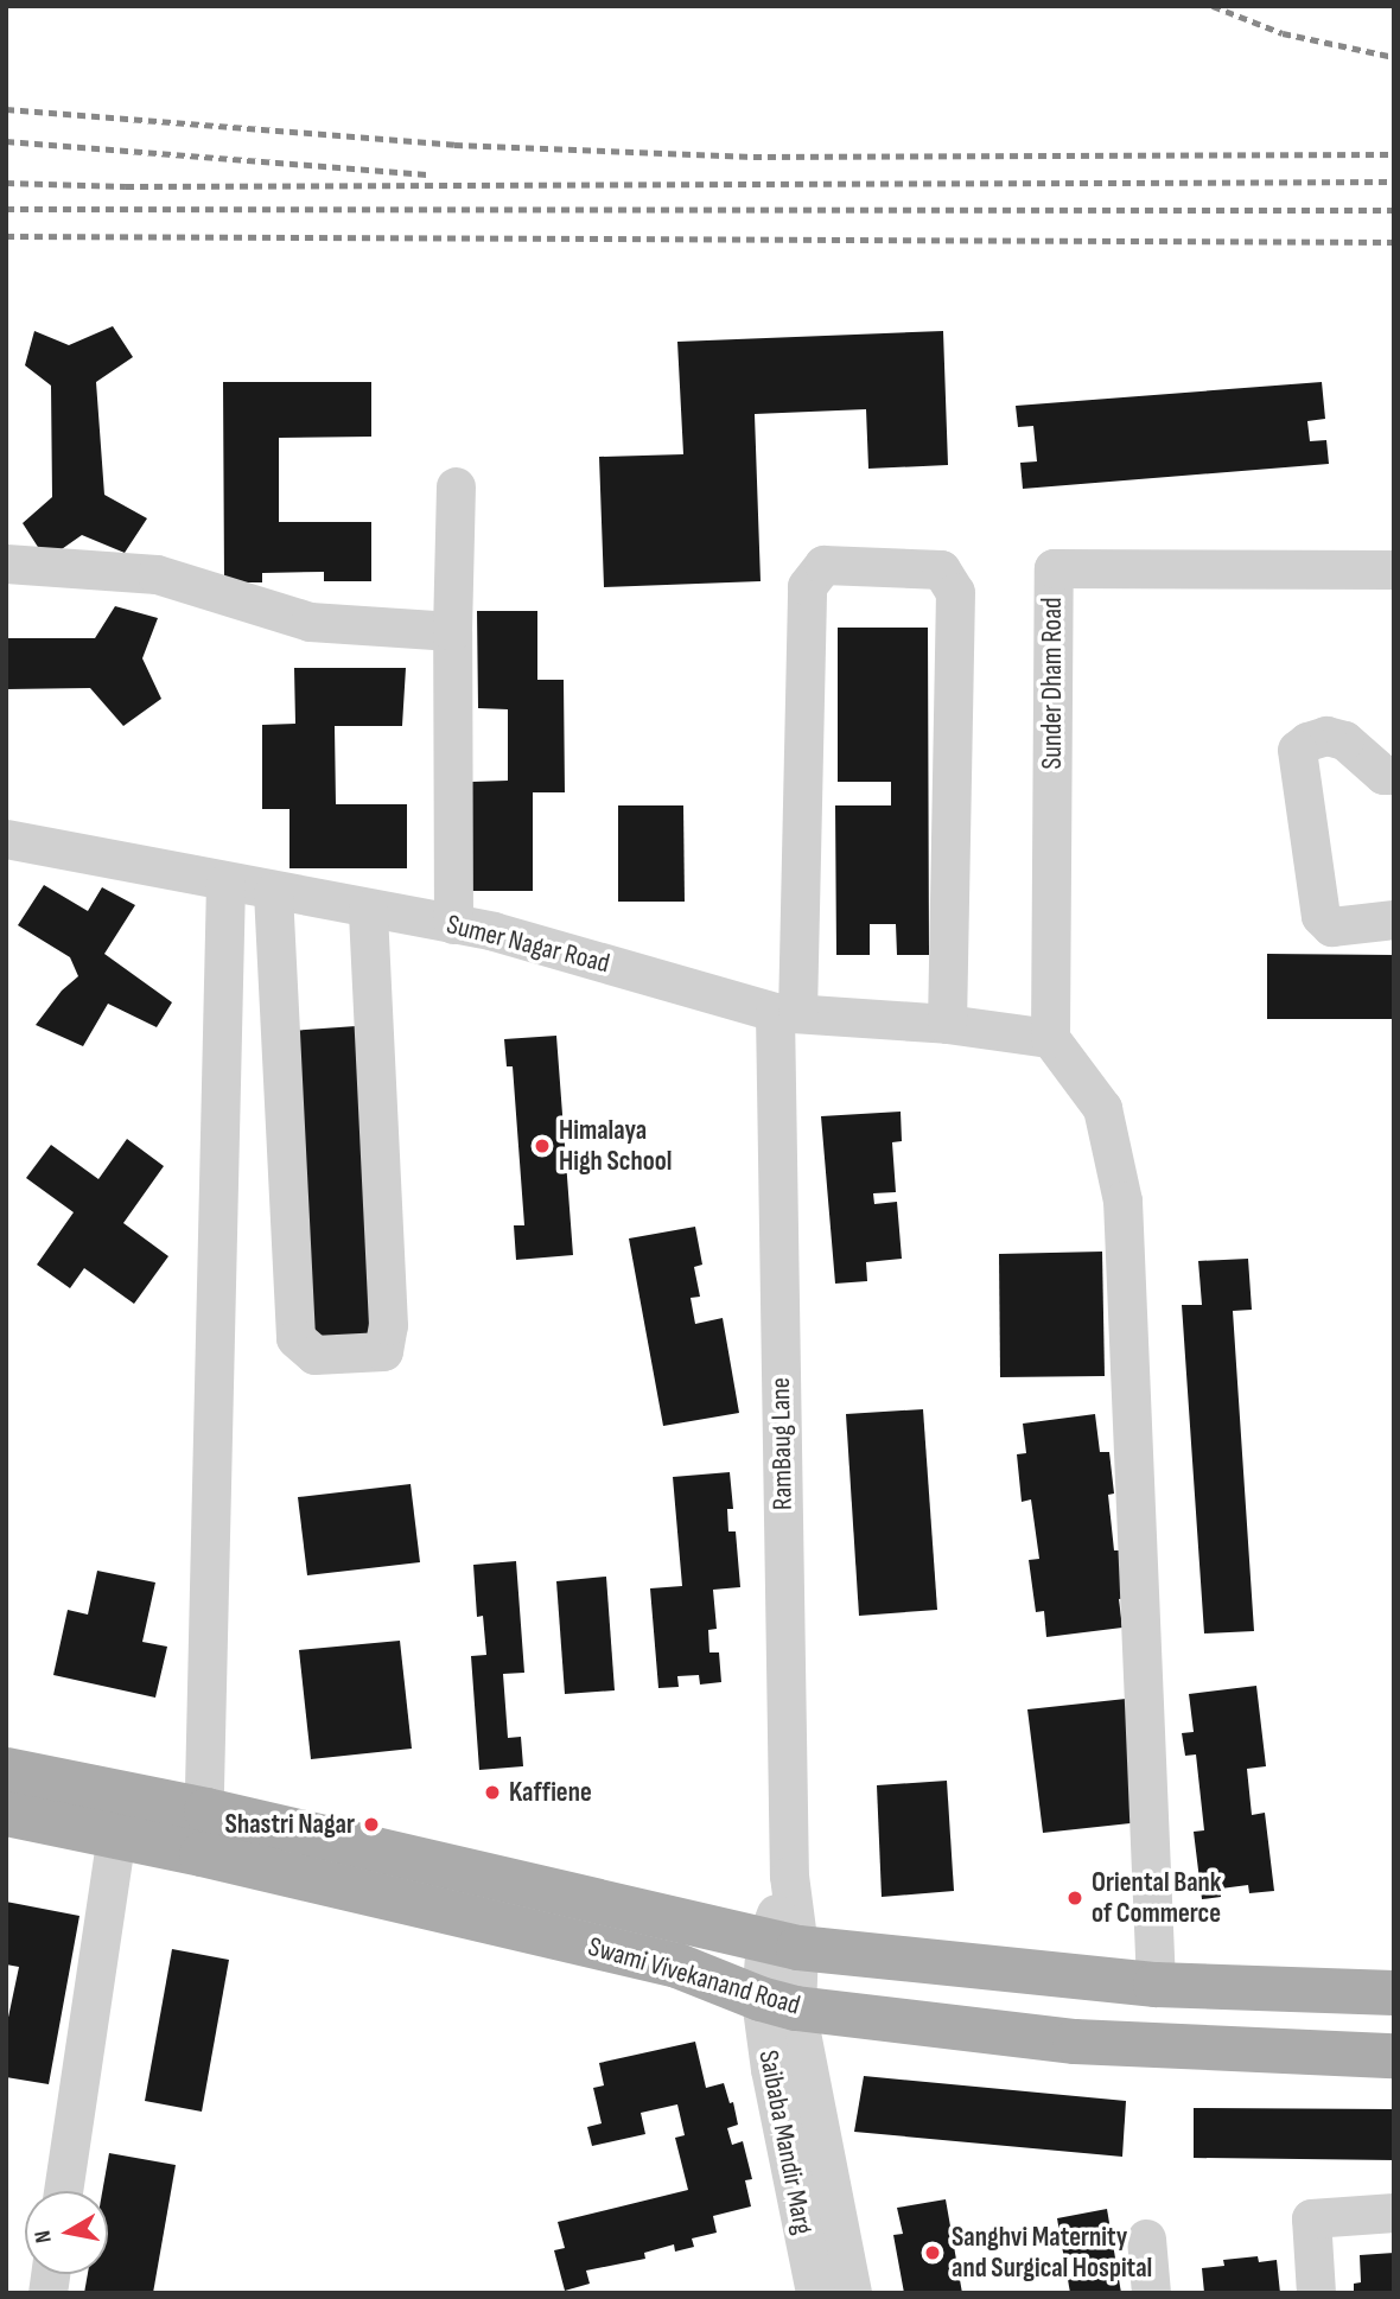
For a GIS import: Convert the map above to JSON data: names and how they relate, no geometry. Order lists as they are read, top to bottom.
{
  "streets": {
    "main road": ["Swami Vivekanand Road"],
    "street": [
      "Sunder Dham Road",
      "Sumer Nagar Road",
      "RamBaug Lane",
      "Saibaba Mandir Marg"
    ]
  },
  "crossings": [
    ["Sunder Dham Road", "Sumer Nagar Road"],
    ["Sumer Nagar Road", "RamBaug Lane"],
    ["RamBaug Lane", "Saibaba Mandir Marg"],
    ["Swami Vivekanand Road", "Saibaba Mandir Marg"]
  ],
  "places": [
    "Himalaya High School",
    "Kaffiene",
    "Shastri Nagar",
    "Oriental Bank of Commerce",
    "Sanghvi Maternity and Surgical Hospital"
  ],
  "north": "left"
}
